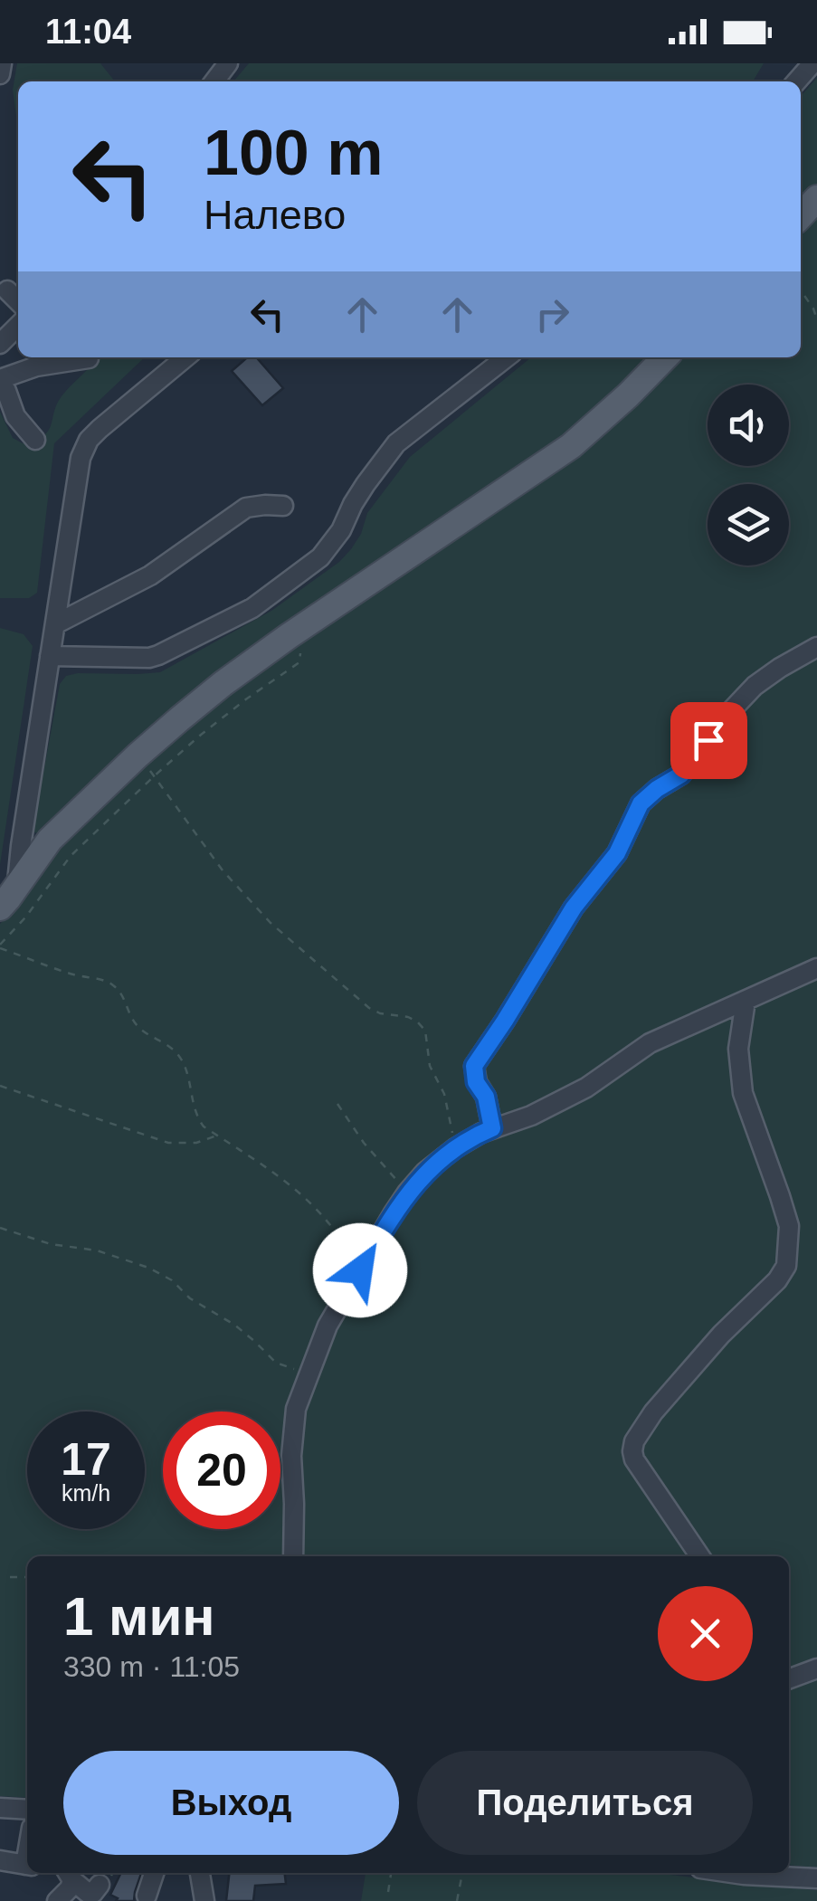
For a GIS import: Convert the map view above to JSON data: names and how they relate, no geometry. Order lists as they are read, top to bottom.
{
  "page": {
    "status": "11:04",
    "turn": ["100 m", "Налево"],
    "speed": "17 km/h",
    "limit": "20",
    "heading": ["1 мин", "330 m · 11:05"],
    "buttons": ["Выход", "Поделиться"]
  }
}
